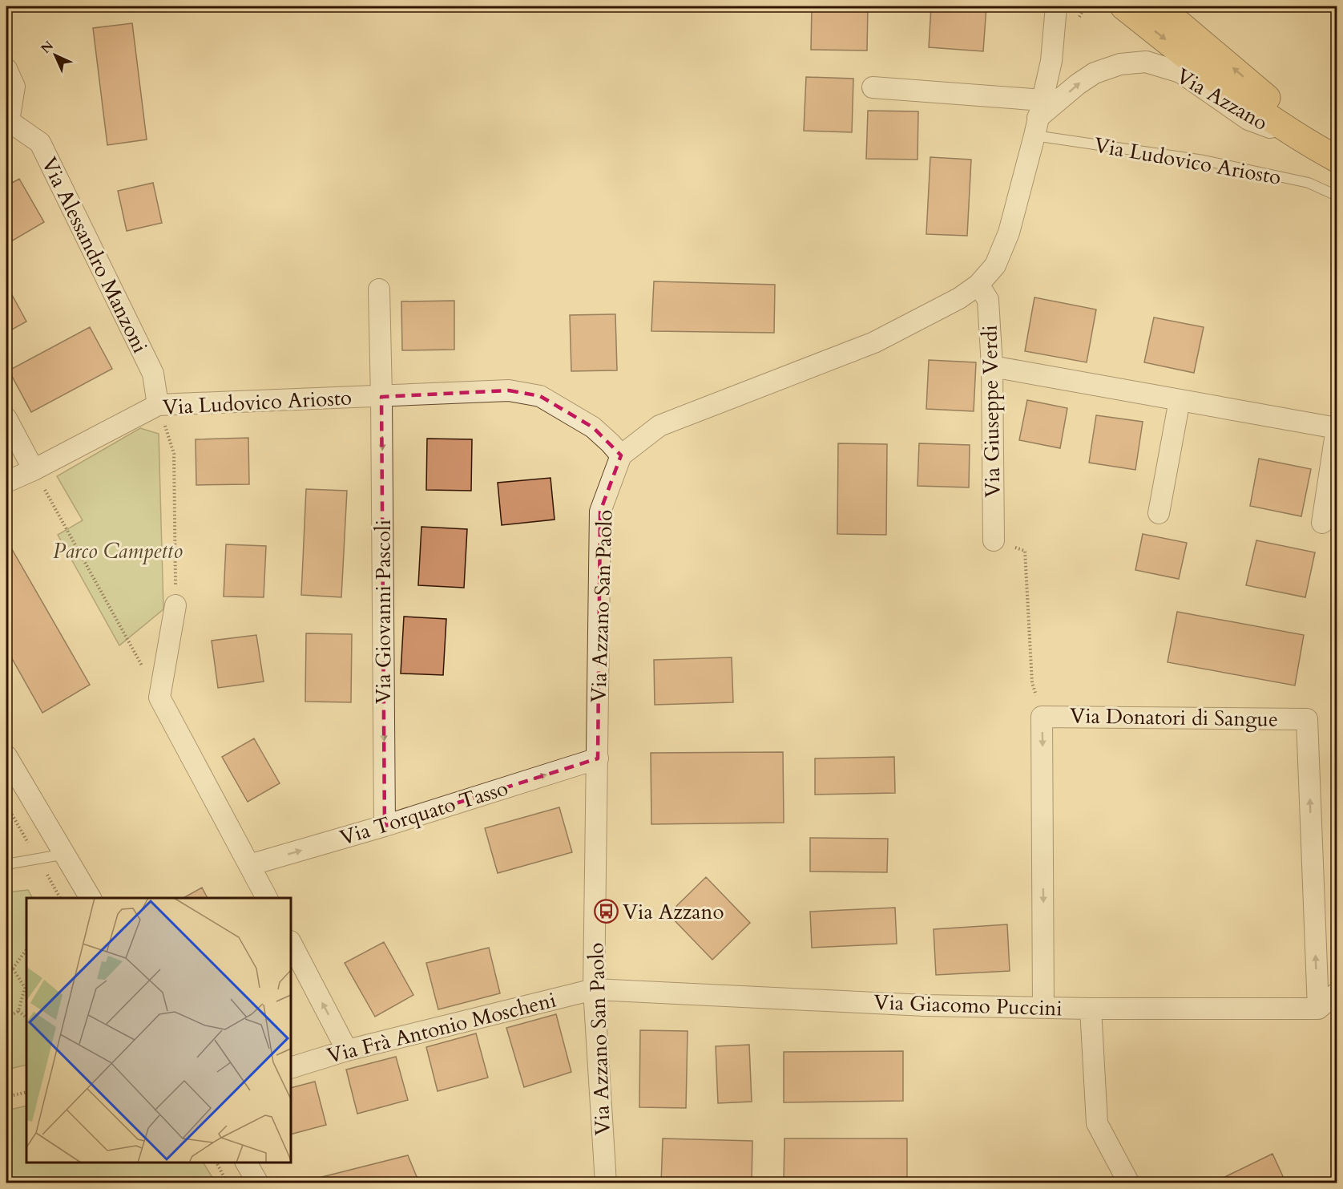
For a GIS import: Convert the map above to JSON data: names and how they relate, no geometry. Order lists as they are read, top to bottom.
{
  "streets": {
    "street": [
      "Via Azzano",
      "Via Ludovico Ariosto",
      "Via Alessandro Manzoni",
      "Via Giuseppe Verdi",
      "Via Azzano San Paolo",
      "Via Giovanni Pascoli",
      "Via Donatori di Sangue",
      "Via Torquato Tasso",
      "Via Giacomo Puccini",
      "Via Frà Antonio Moscheni"
    ]
  },
  "crossings": [
    ["Via Azzano", "Via Ludovico Ariosto"],
    ["Via Ludovico Ariosto", "Via Alessandro Manzoni"],
    ["Via Ludovico Ariosto", "Via Azzano San Paolo"],
    ["Via Ludovico Ariosto", "Via Giovanni Pascoli"],
    ["Via Azzano San Paolo", "Via Torquato Tasso"],
    ["Via Azzano San Paolo", "Via Giacomo Puccini"],
    ["Via Azzano San Paolo", "Via Frà Antonio Moscheni"],
    ["Via Giovanni Pascoli", "Via Torquato Tasso"],
    ["Via Donatori di Sangue", "Via Giacomo Puccini"],
    ["Via Giacomo Puccini", "Via Frà Antonio Moscheni"]
  ],
  "one_way": ["Via Azzano", "Via Giovanni Pascoli", "Via Torquato Tasso"],
  "parks": ["Parco Campetto"],
  "places": {
    "bus stop": ["Via Azzano"]
  },
  "north": "top left"
}
